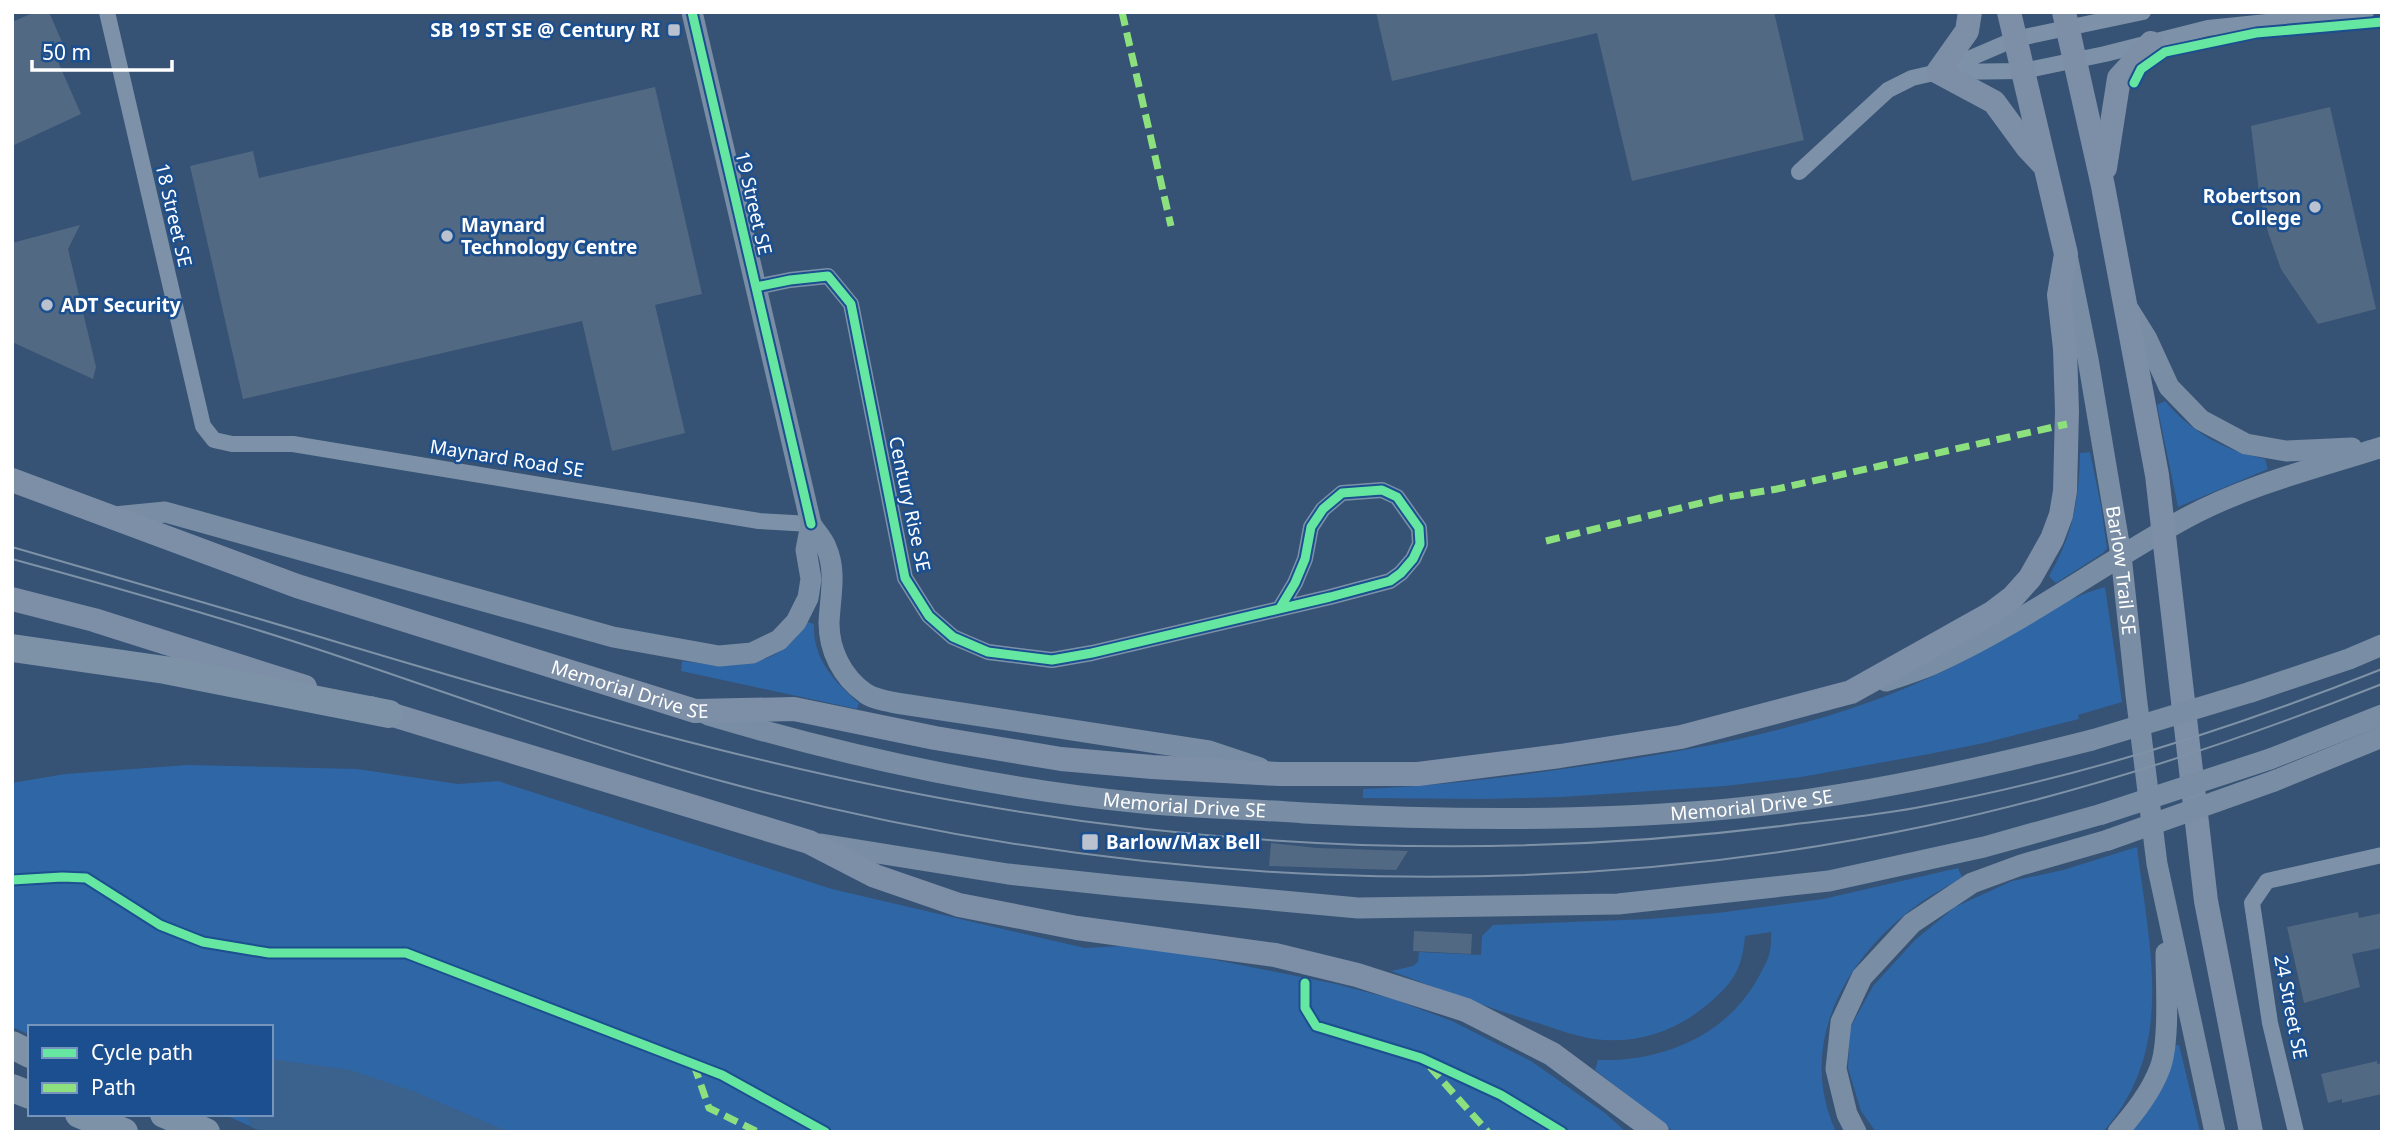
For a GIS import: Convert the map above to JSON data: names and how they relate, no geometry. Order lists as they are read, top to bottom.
{
  "streets": {
    "main road": ["19 Street SE", "Barlow Trail SE", "Memorial Drive SE"],
    "street": [
      "18 Street SE",
      "Maynard Road SE",
      "Century Rise SE",
      "24 Street SE"
    ]
  },
  "crossings": [
    ["19 Street SE", "Maynard Road SE"],
    ["19 Street SE", "Century Rise SE"],
    ["18 Street SE", "Maynard Road SE"]
  ],
  "places": {
    "transit": ["SB 19 ST SE @ Century RI", "Barlow/Max Bell"],
    "other": ["Robertson College", "Maynard Technology Centre", "ADT Security"]
  },
  "legend": ["Cycle path", "Path"],
  "scale_bar": "50 m"
}
